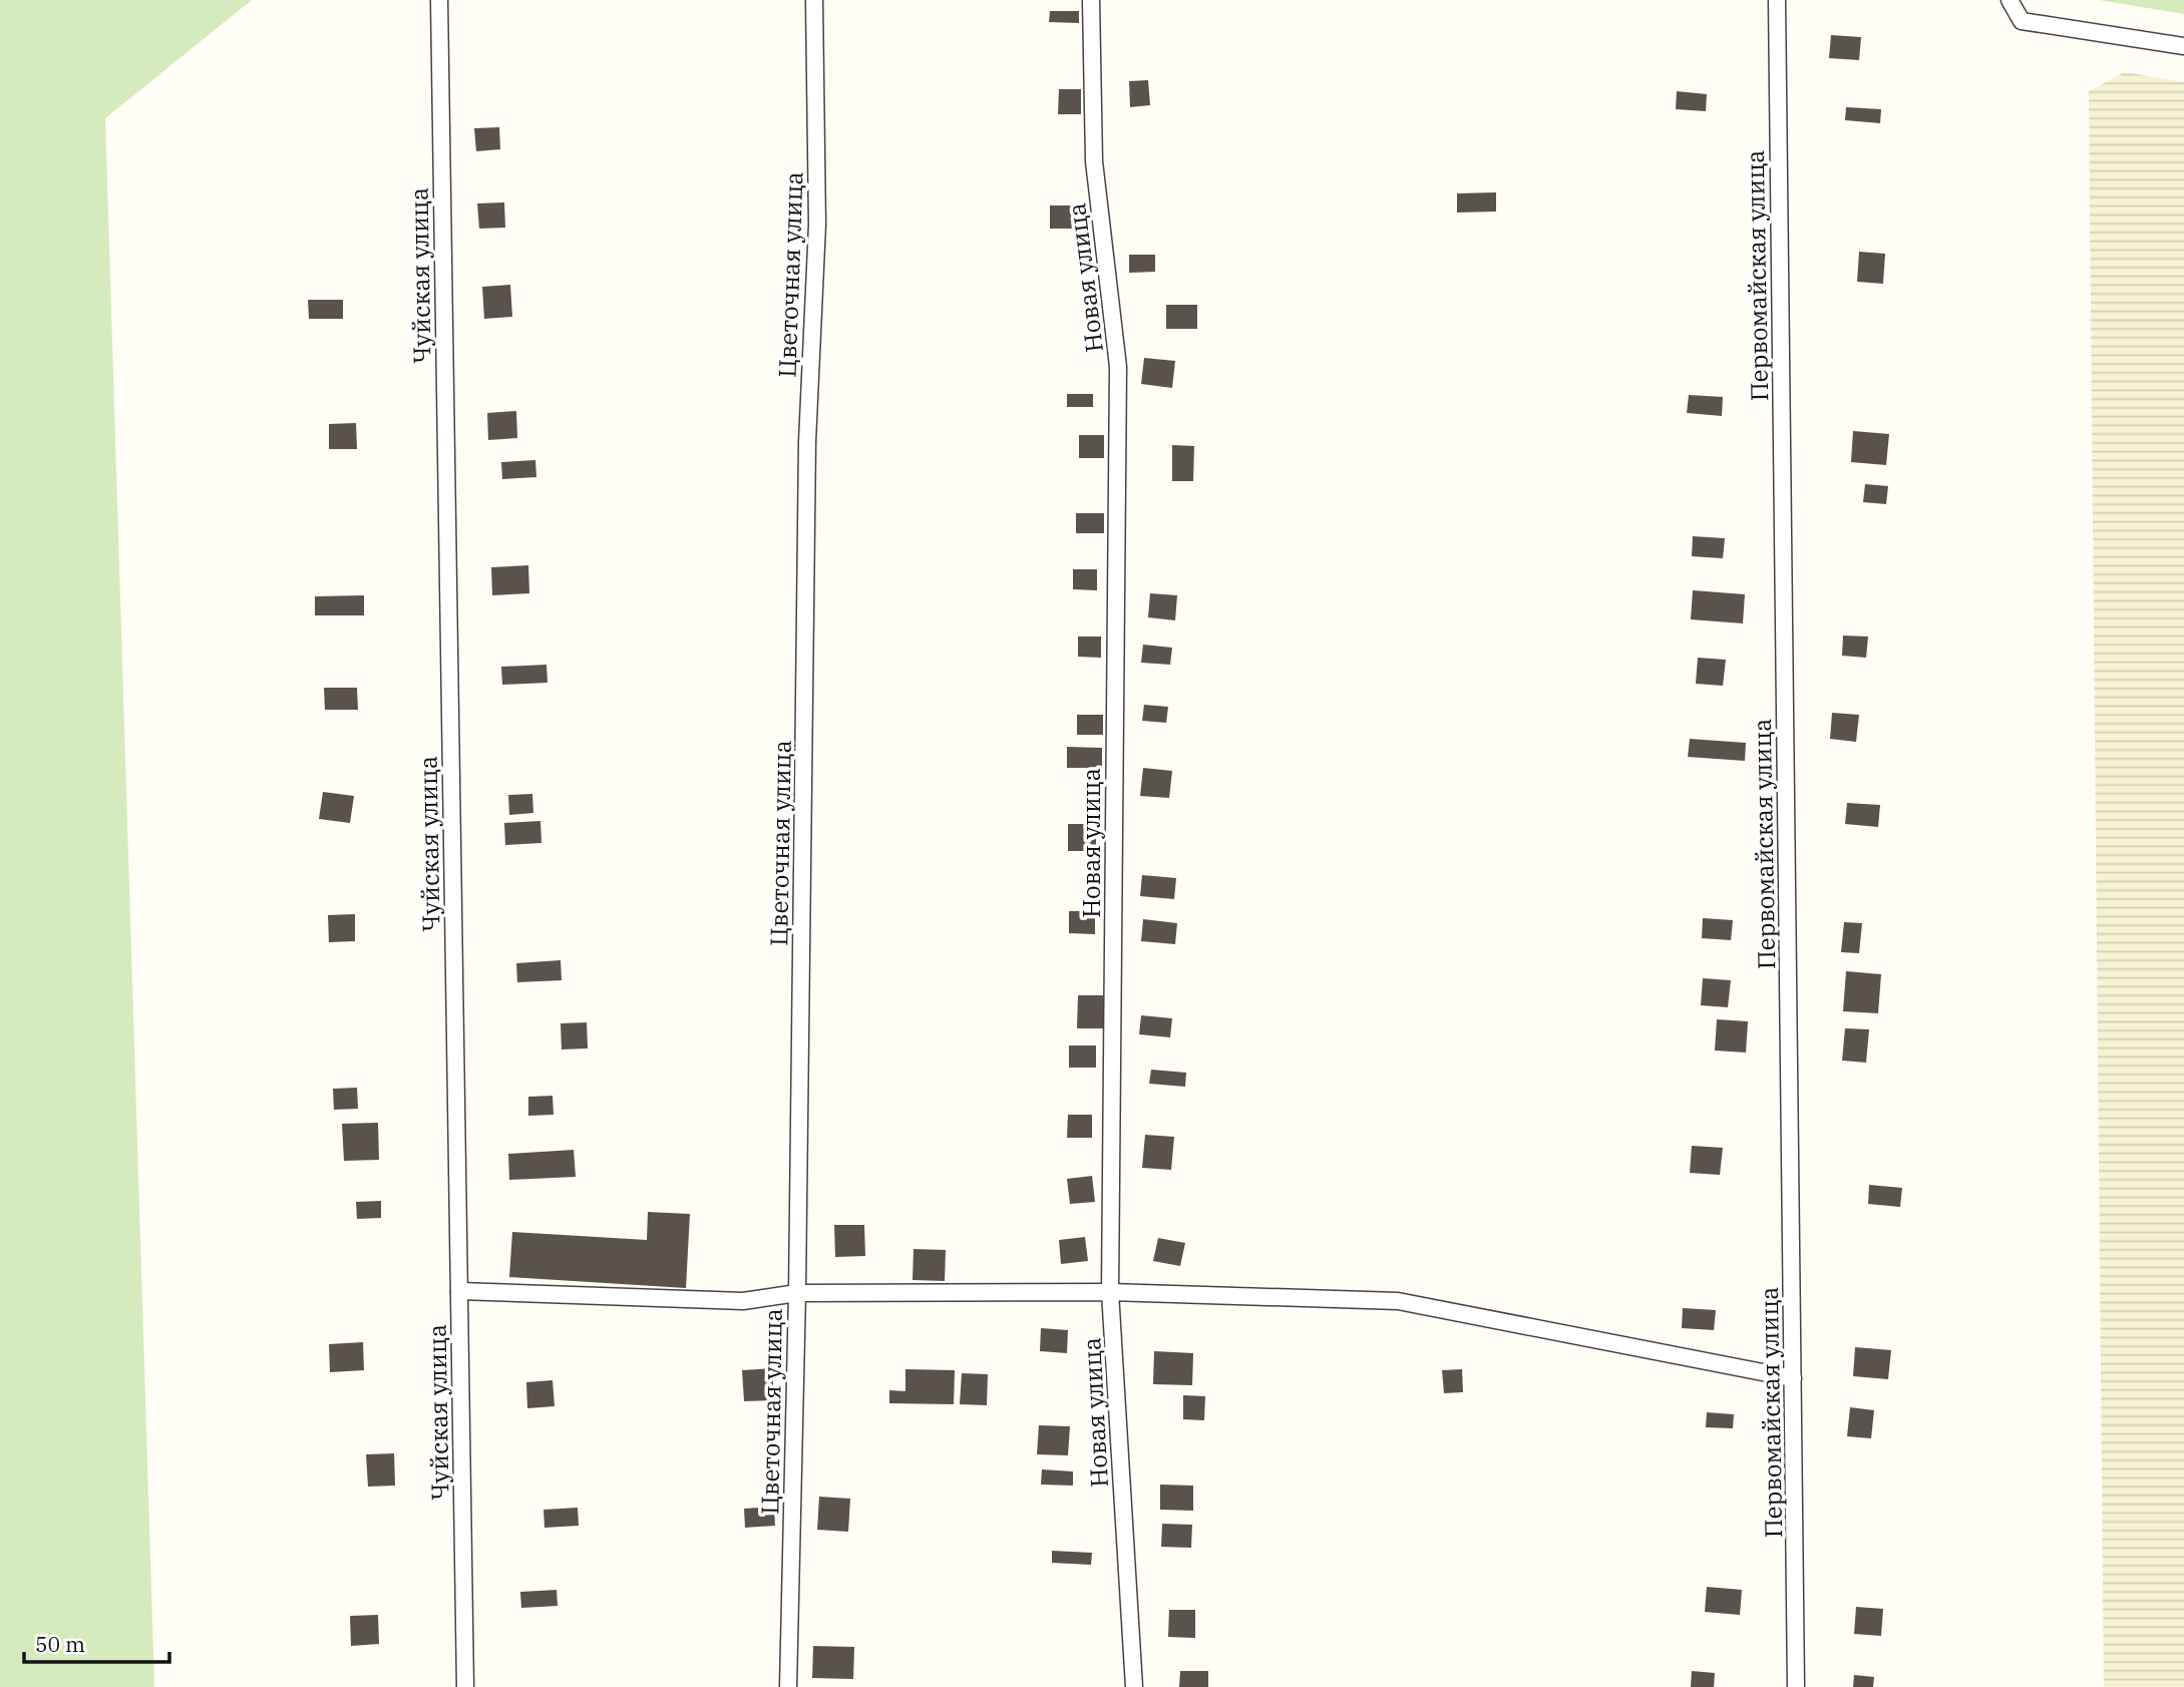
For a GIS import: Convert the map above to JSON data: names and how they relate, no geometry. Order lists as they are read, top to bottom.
{
  "streets": {
    "street": [
      "Цветочная улица",
      "Чуйская улица",
      "Первомайская улица",
      "Новая улица"
    ]
  },
  "scale_bar": "50 m"
}
